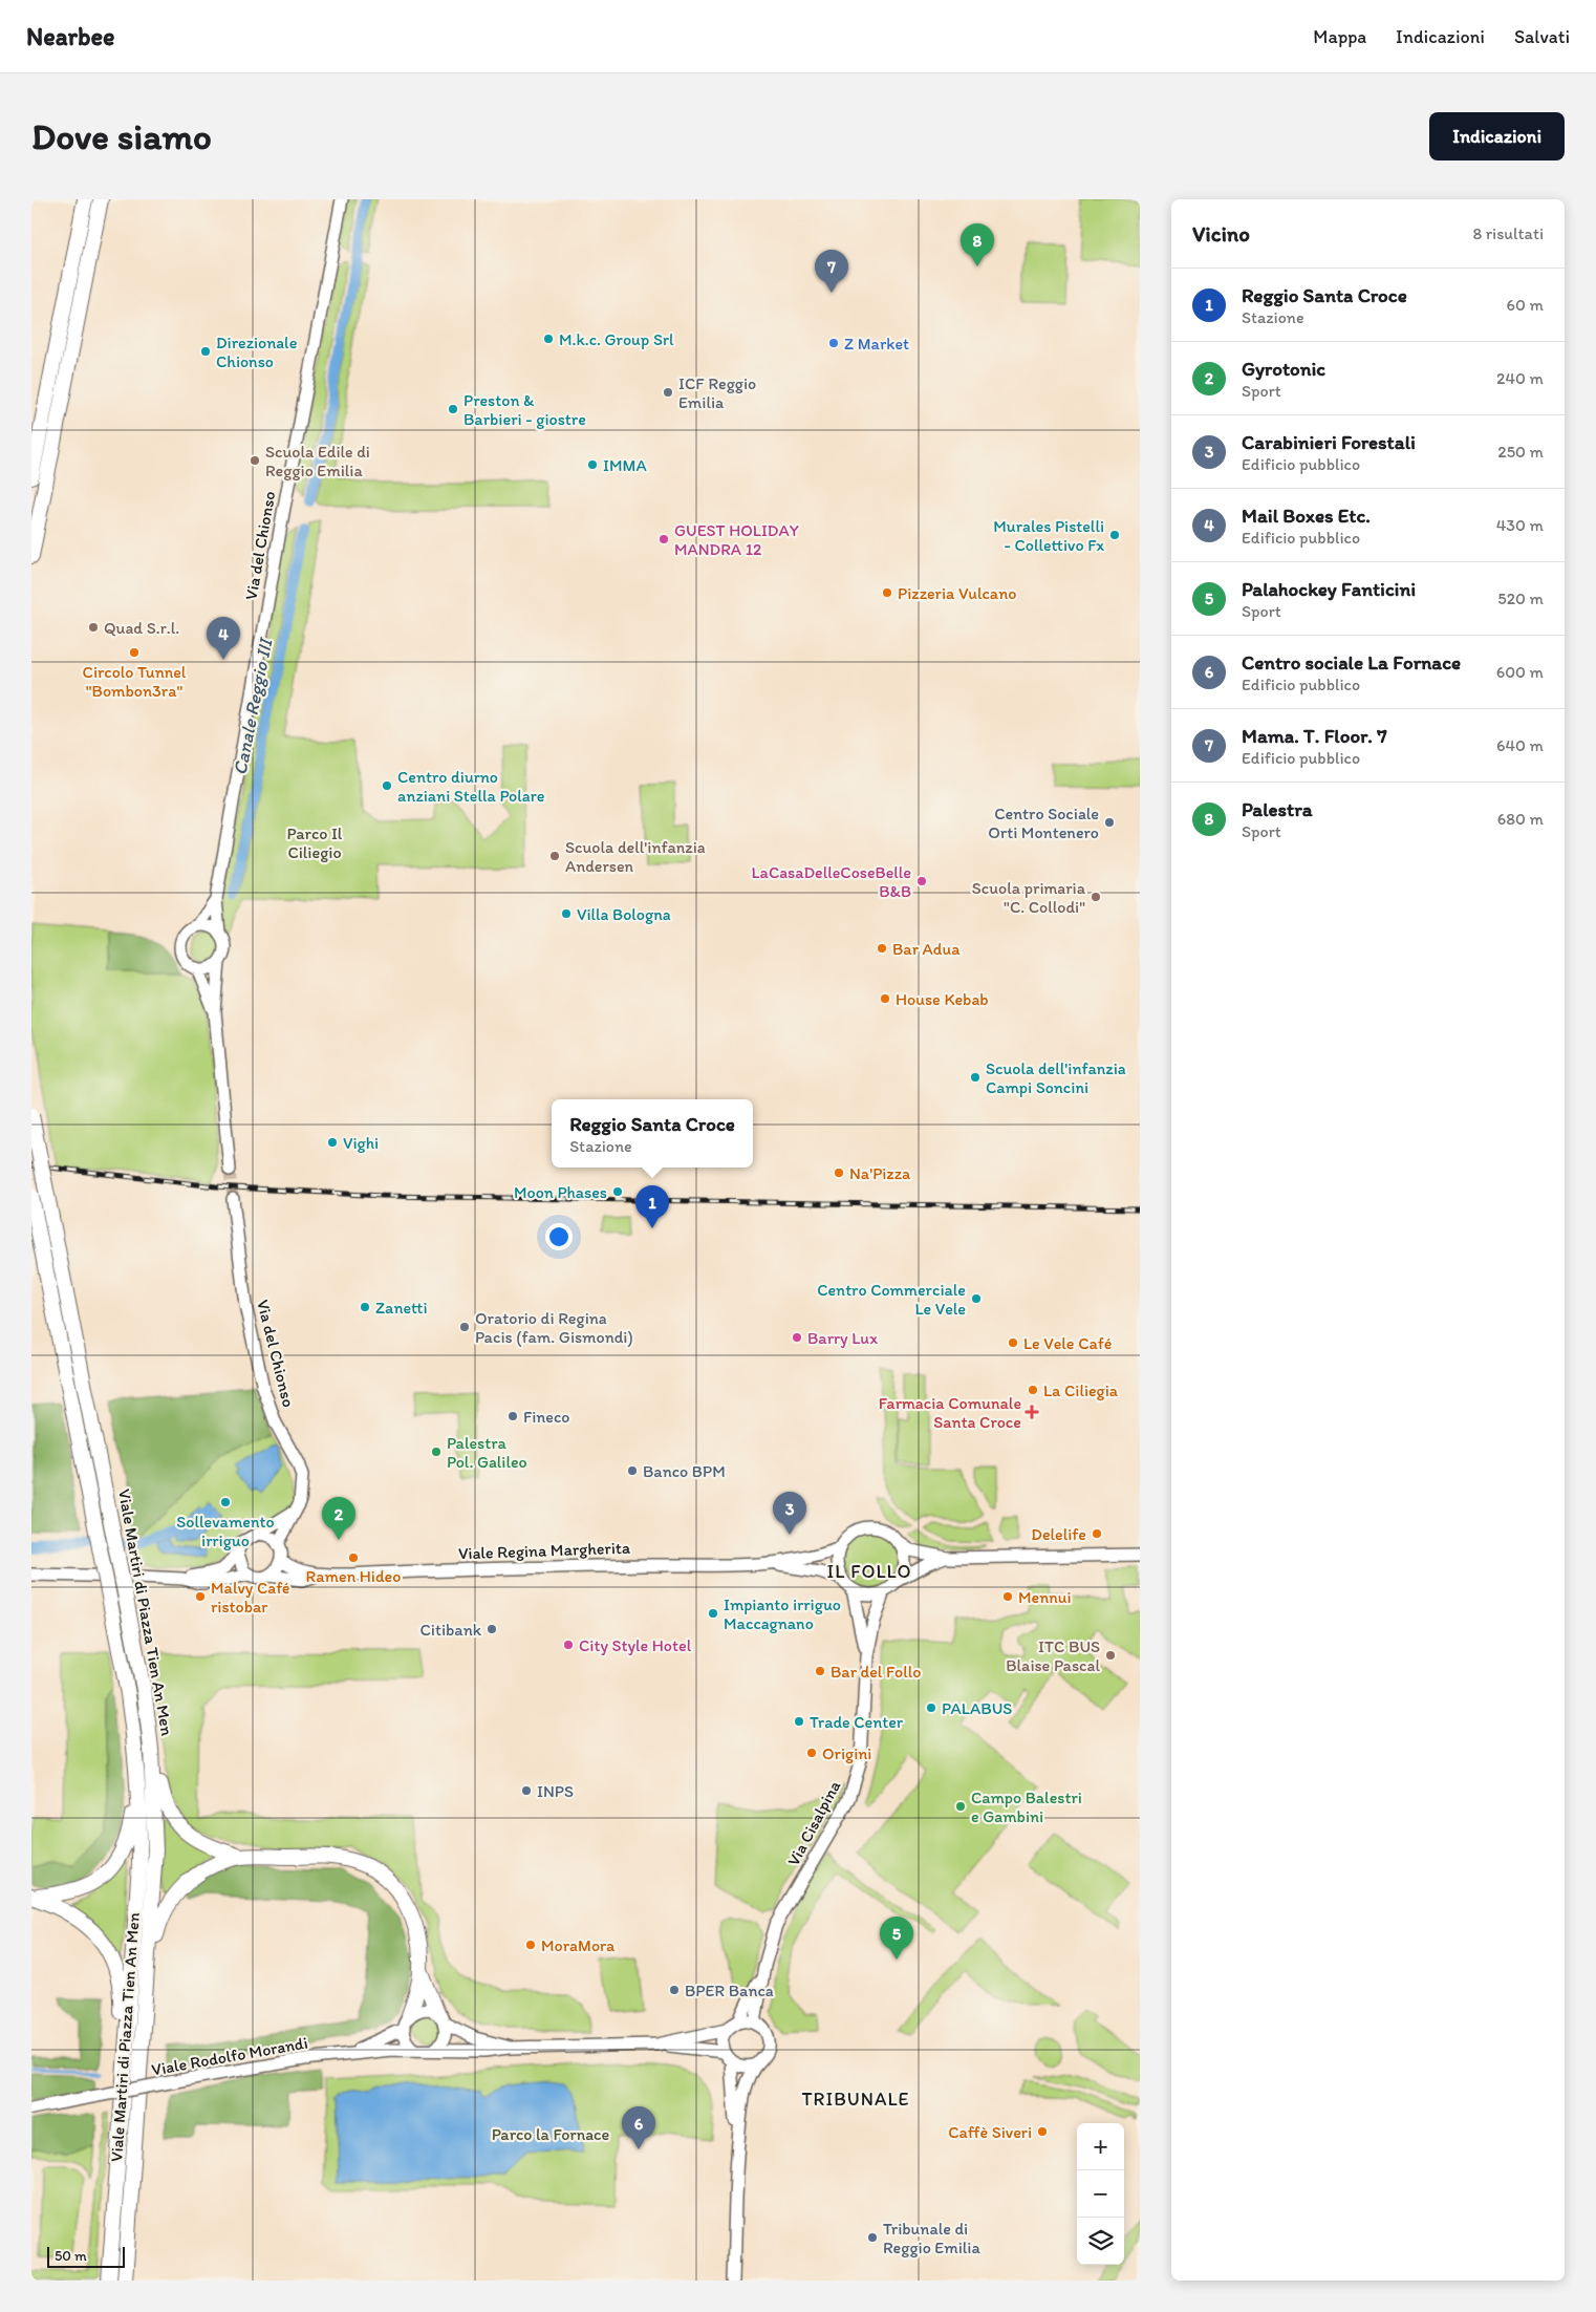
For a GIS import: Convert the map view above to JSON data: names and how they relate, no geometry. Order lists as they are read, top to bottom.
{
  "streets": {
    "highway": ["Viale Martiri di Piazza Tien An Men"],
    "main road": [
      "Via del Chionso",
      "Viale Regina Margherita",
      "Via Cisalpina",
      "Viale Rodolfo Morandi"
    ]
  },
  "crossings": [
    ["Via del Chionso", "Viale Regina Margherita"],
    ["Viale Regina Margherita", "Via Cisalpina"],
    ["Via Cisalpina", "Viale Rodolfo Morandi"]
  ],
  "districts": ["IL FOLLO", "TRIBUNALE"],
  "water": ["Canale Reggio III"],
  "parks": ["Parco Il Ciliegio", "Parco la Fornace"],
  "places": {
    "other": [
      "M.k.c. Group Srl",
      "Z Market",
      "Direzionale Chionso",
      "ICF Reggio Emilia",
      "Preston & Barbieri - giostre",
      "Scuola Edile di Reggio Emilia",
      "IMMA",
      "Murales Pistelli - Collettivo Fx",
      "GUEST HOLIDAY MANDRA 12",
      "Pizzeria Vulcano",
      "Quad S.r.l.",
      "Circolo Tunnel \"Bombon3ra\"",
      "Centro diurno anziani Stella Polare",
      "Centro Sociale Orti Montenero",
      "Scuola dell'infanzia Andersen",
      "LaCasaDelleCoseBelle B&B",
      "Scuola primaria \"C. Collodi\"",
      "Villa Bologna",
      "Bar Adua",
      "House Kebab",
      "Scuola dell'infanzia Campi Soncini",
      "Vighi",
      "Na'Pizza",
      "Moon Phases",
      "Centro Commerciale Le Vele",
      "Zanetti",
      "Oratorio di Regina Pacis (fam. Gismondi)",
      "Barry Lux",
      "Le Vele Café",
      "La Ciliegia",
      "Fineco",
      "Palestra Pol. Galileo",
      "Banco BPM",
      "Sollevamento irriguo",
      "Delelife",
      "Ramen Hideo",
      "Malvy Café ristobar",
      "Mennui",
      "Impianto irriguo Maccagnano",
      "Citibank",
      "City Style Hotel",
      "ITC BUS Blaise Pascal",
      "Bar del Follo",
      "PALABUS",
      "Trade Center",
      "Origini",
      "INPS",
      "Campo Balestri e Gambini",
      "MoraMora",
      "BPER Banca",
      "Caffè Siveri",
      "Tribunale di Reggio Emilia"
    ],
    "health": ["Farmacia Comunale Santa Croce"]
  },
  "scale_bar": "50 m",
  "page": {
    "header": "Nearbee",
    "nav": ["Mappa", "Indicazioni", "Salvati"],
    "buttons": "Indicazioni",
    "title": "Dove siamo",
    "heading": ["Vicino", "8 risultati"],
    "pins": [
      "8",
      "7",
      "4",
      "1",
      "3",
      "2",
      "5",
      "6"
    ],
    "list": [
      {
        "mark": "1",
        "name": "Reggio Santa Croce",
        "note": "Stazione",
        "value": "60 m"
      },
      {
        "mark": "2",
        "name": "Gyrotonic",
        "note": "Sport",
        "value": "240 m"
      },
      {
        "mark": "3",
        "name": "Carabinieri Forestali",
        "note": "Edificio pubblico",
        "value": "250 m"
      },
      {
        "mark": "4",
        "name": "Mail Boxes Etc.",
        "note": "Edificio pubblico",
        "value": "430 m"
      },
      {
        "mark": "5",
        "name": "Palahockey Fanticini",
        "note": "Sport",
        "value": "520 m"
      },
      {
        "mark": "6",
        "name": "Centro sociale La Fornace",
        "note": "Edificio pubblico",
        "value": "600 m"
      },
      {
        "mark": "7",
        "name": "Mama. T. Floor. 7",
        "note": "Edificio pubblico",
        "value": "640 m"
      },
      {
        "mark": "8",
        "name": "Palestra",
        "note": "Sport",
        "value": "680 m"
      }
    ],
    "popup": ["Reggio Santa Croce", "Stazione"],
    "map_buttons": ["+", "−"],
    "scale": "50 m"
  }
}
